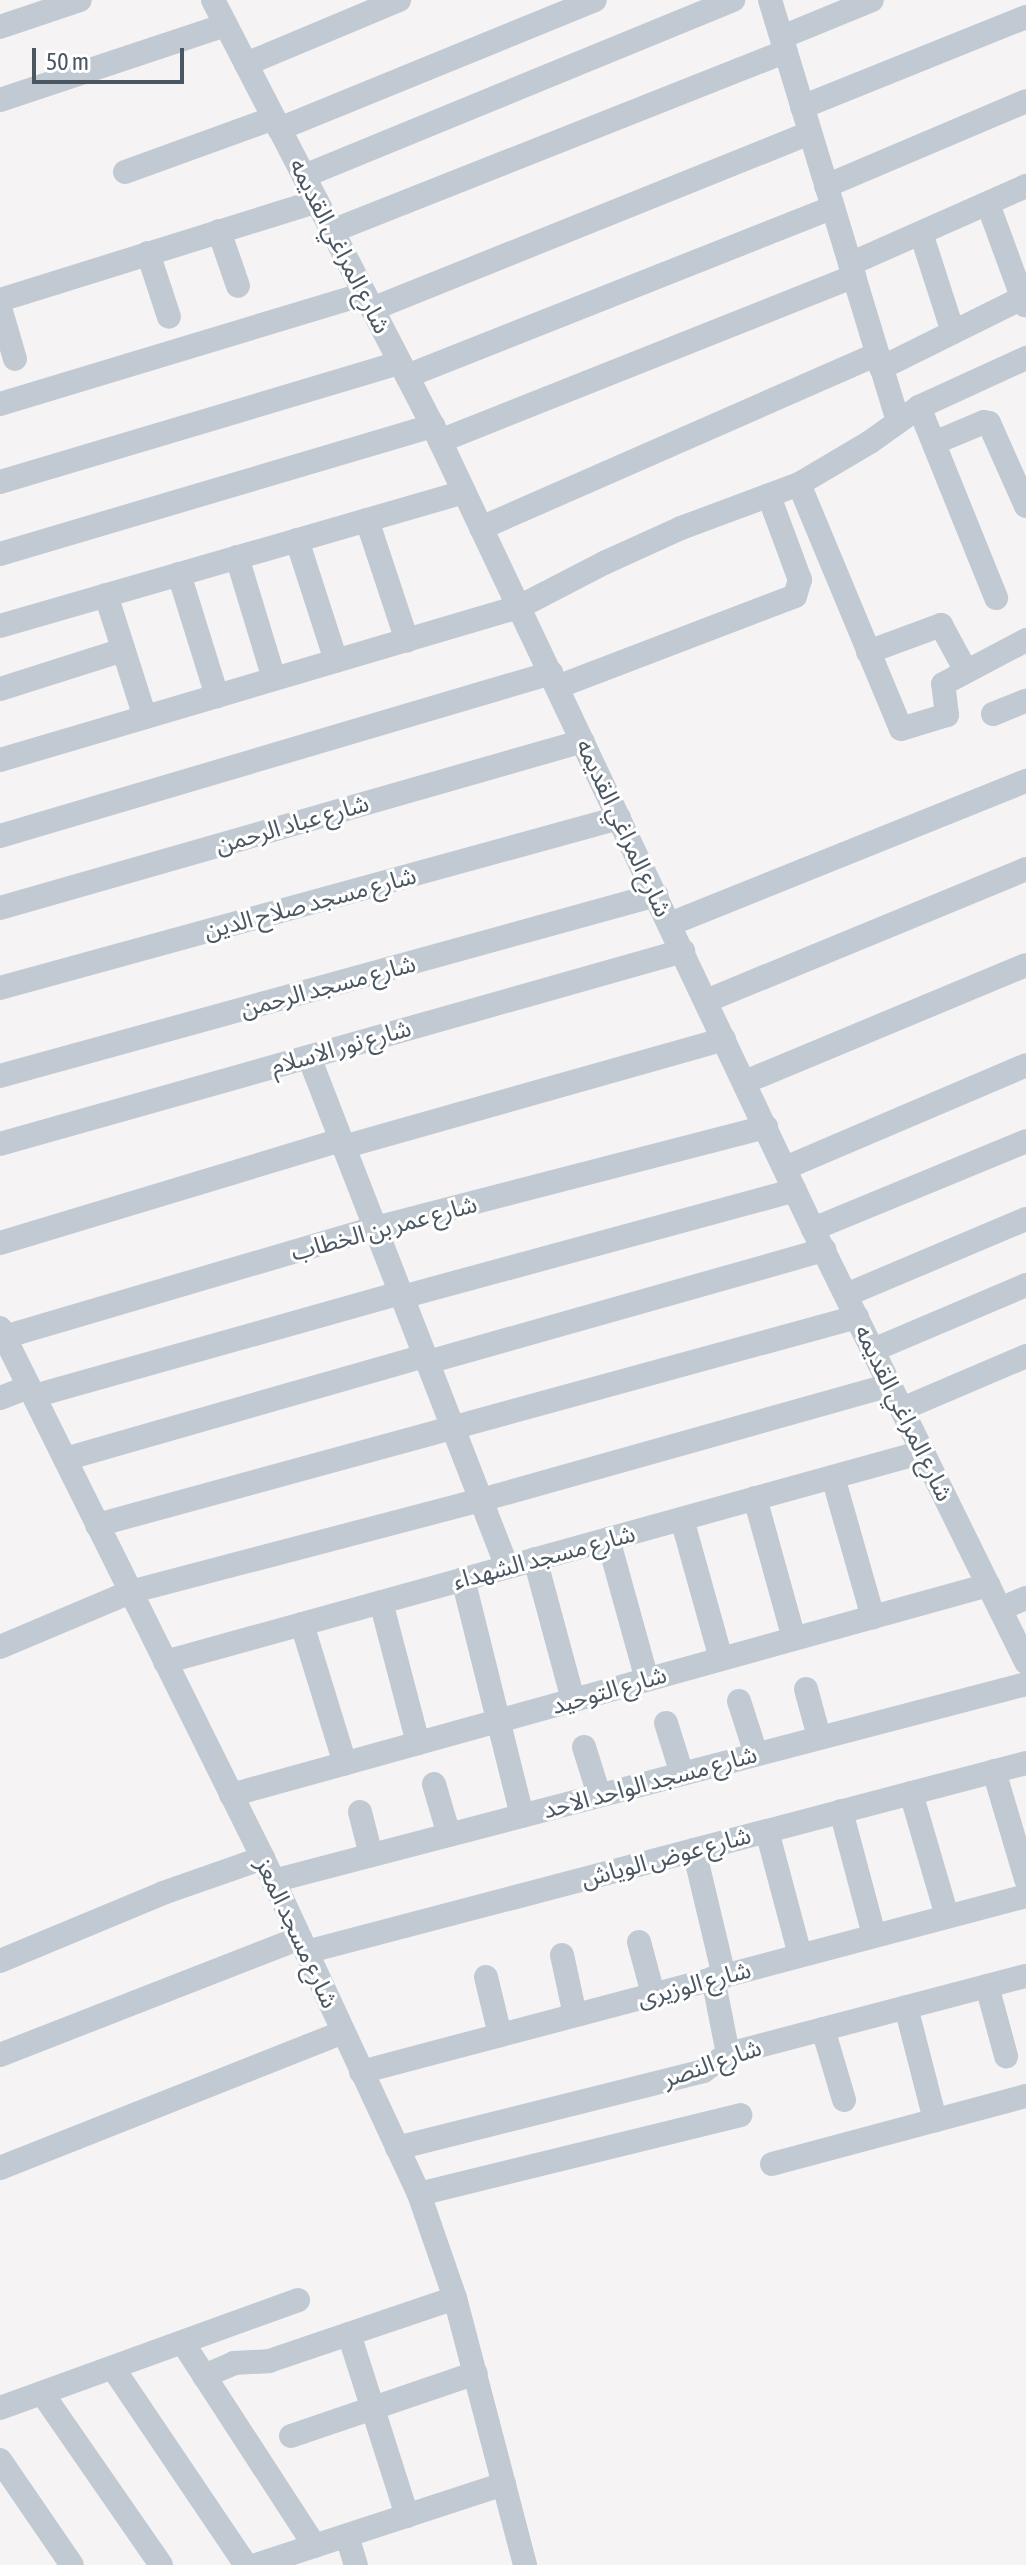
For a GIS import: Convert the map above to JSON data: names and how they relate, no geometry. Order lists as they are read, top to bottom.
{
  "streets": {
    "street": [
      "شارع المراغي القديمه",
      "شارع عباد الرحمن",
      "شارع مسجد صلاح الدين",
      "شارع مسجد الرحمن",
      "شارع نور الاسلام",
      "شارع عمر بن الخطاب",
      "شارع مسجد الشهداء",
      "شارع التوحيد",
      "شارع مسجد الواحد الاحد",
      "شارع عوض الوياش",
      "شارع مسجد المعز",
      "شارع الوزيرى",
      "شارع النصر"
    ]
  },
  "crossings": [
    ["شارع المراغي القديمه", "شارع عباد الرحمن"],
    ["شارع المراغي القديمه", "شارع مسجد صلاح الدين"],
    ["شارع المراغي القديمه", "شارع مسجد الرحمن"],
    ["شارع المراغي القديمه", "شارع نور الاسلام"],
    ["شارع المراغي القديمه", "شارع عمر بن الخطاب"],
    ["شارع المراغي القديمه", "شارع مسجد الشهداء"],
    ["شارع المراغي القديمه", "شارع التوحيد"],
    ["شارع عمر بن الخطاب", "شارع مسجد المعز"],
    ["شارع مسجد الشهداء", "شارع مسجد المعز"],
    ["شارع التوحيد", "شارع مسجد المعز"],
    ["شارع مسجد الواحد الاحد", "شارع مسجد المعز"],
    ["شارع عوض الوياش", "شارع مسجد المعز"],
    ["شارع مسجد المعز", "شارع الوزيرى"],
    ["شارع مسجد المعز", "شارع النصر"]
  ],
  "scale_bar": "50 m"
}
